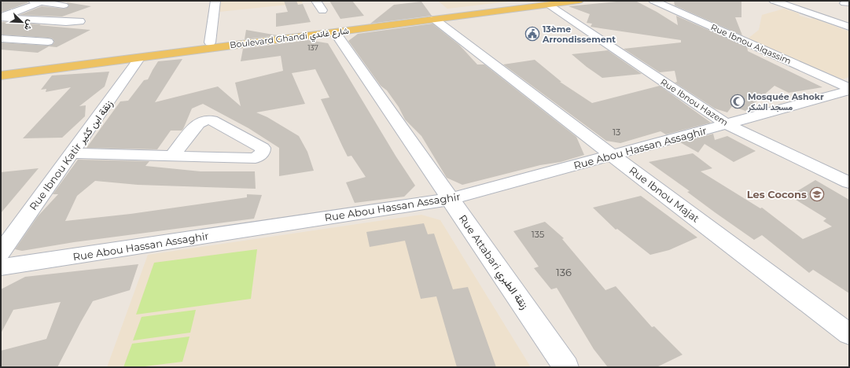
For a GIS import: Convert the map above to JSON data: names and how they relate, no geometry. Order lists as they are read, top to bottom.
{
  "streets": {
    "main road": ["Boulevard Ghandi شارع غاندي"],
    "street": [
      "Rue Ibnou Alqassim",
      "Rue Ibnou Hazem",
      "Rue Abou Hassan Assaghir",
      "Rue Ibnou Katir زنقة ابن كثير",
      "Rue Ibnou Majat",
      "Rue Attabari زنقة الطبري"
    ]
  },
  "crossings": [
    ["Boulevard Ghandi شارع غاندي", "Rue Ibnou Hazem"],
    ["Boulevard Ghandi شارع غاندي", "Rue Ibnou Katir زنقة ابن كثير"],
    ["Boulevard Ghandi شارع غاندي", "Rue Ibnou Majat"],
    ["Boulevard Ghandi شارع غاندي", "Rue Attabari زنقة الطبري"],
    ["Rue Ibnou Hazem", "Rue Abou Hassan Assaghir"],
    ["Rue Abou Hassan Assaghir", "Rue Ibnou Majat"],
    ["Rue Abou Hassan Assaghir", "Rue Attabari زنقة الطبري"]
  ],
  "places": {
    "public building": ["13ème Arrondissement"],
    "mosque": ["Mosquée Ashokr مسجد الشكر"],
    "school or university": ["Les Cocons"]
  },
  "house_numbers": [
    "137",
    "13",
    "135",
    "136"
  ],
  "north": "bottom right"
}
